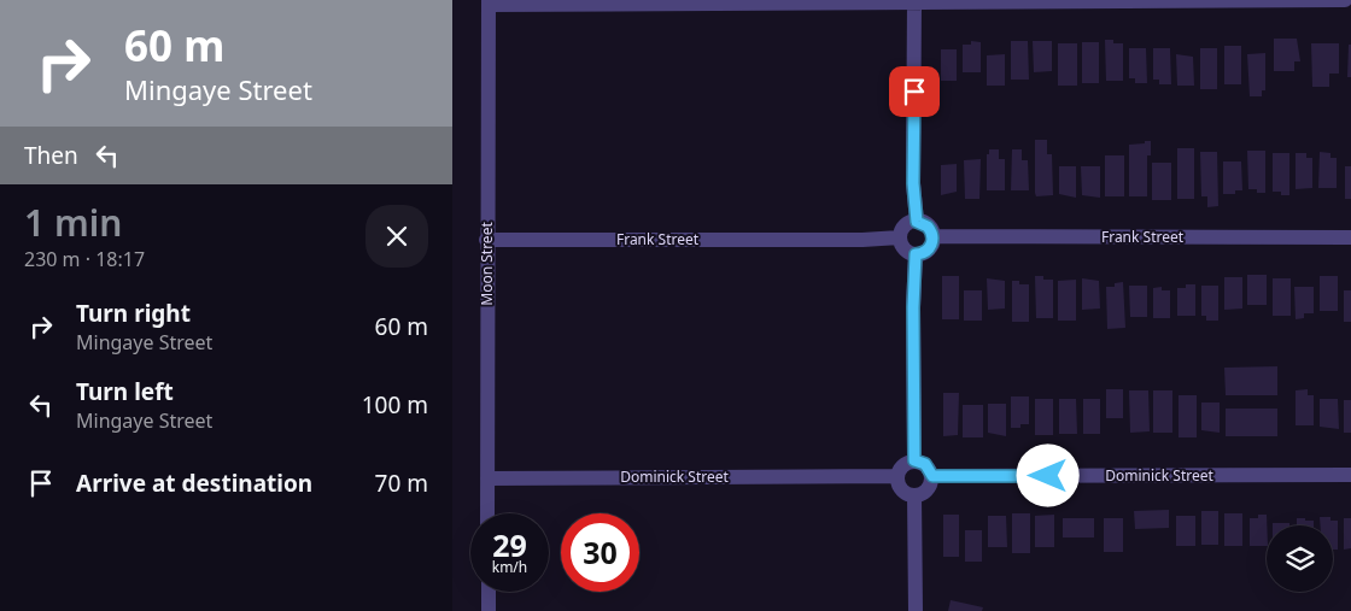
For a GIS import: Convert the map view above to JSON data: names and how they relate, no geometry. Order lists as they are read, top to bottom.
{
  "streets": {
    "street": ["Frank Street", "Moon Street", "Dominick Street"]
  },
  "crossings": [
    ["Frank Street", "Moon Street"],
    ["Moon Street", "Dominick Street"]
  ],
  "page": {
    "turn": ["60 m", "Mingaye Street"],
    "then": "Then",
    "heading": ["1 min", "230 m · 18:17"],
    "list": [
      {
        "name": "Turn right",
        "note": "Mingaye Street",
        "value": "60 m"
      },
      {
        "name": "Turn left",
        "note": "Mingaye Street",
        "value": "100 m"
      },
      {
        "name": "Arrive at destination",
        "value": "70 m"
      }
    ],
    "speed": "29 km/h",
    "limit": "30"
  }
}
